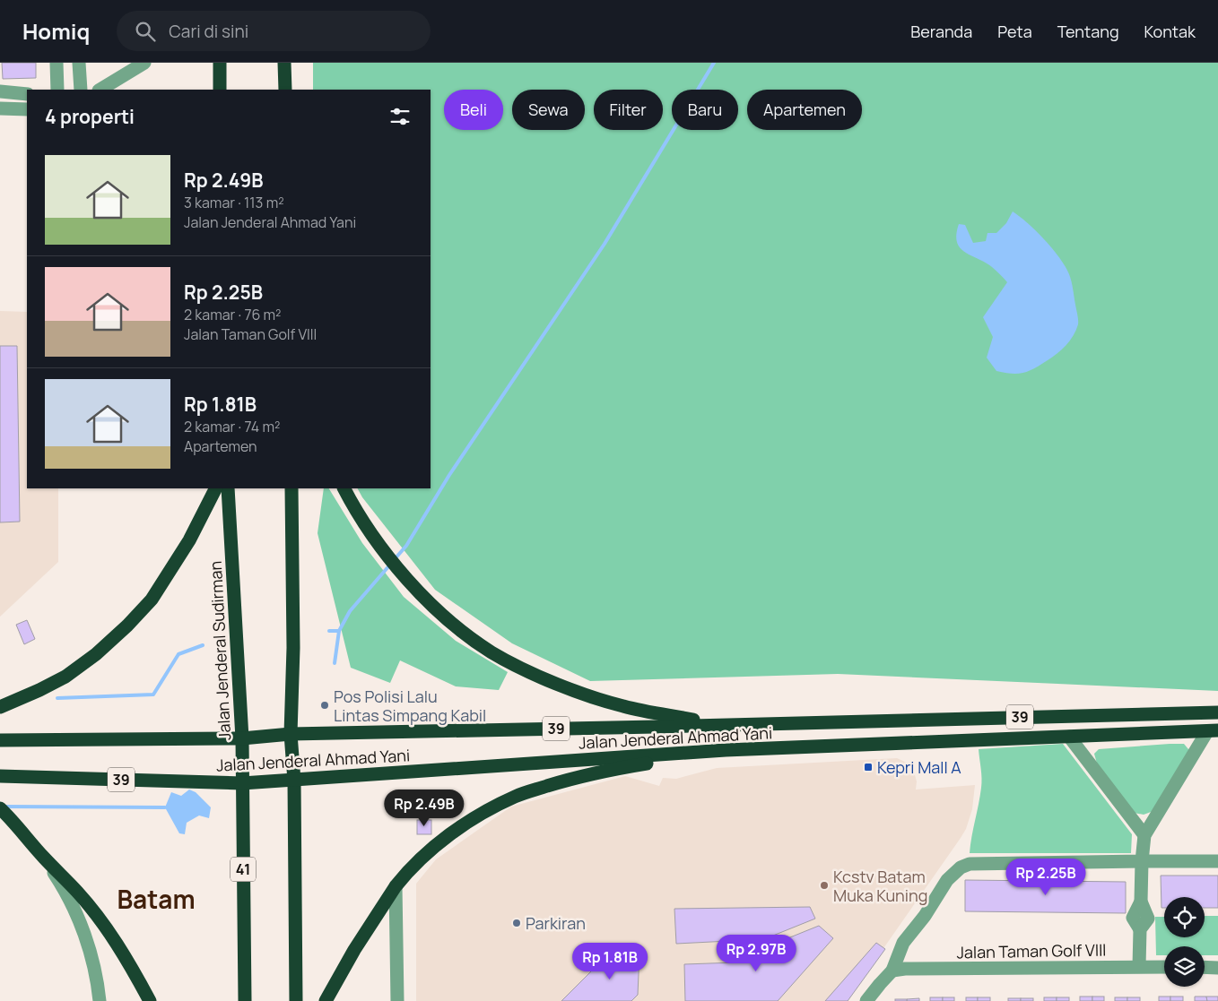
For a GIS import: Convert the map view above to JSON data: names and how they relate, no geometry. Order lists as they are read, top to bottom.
{
  "streets": {
    "highway": [
      "Jalan Jenderal Sudirman",
      "39",
      "Jalan Jenderal Ahmad Yani",
      "41"
    ],
    "street": ["Jalan Taman Golf VIII"]
  },
  "crossings": [
    ["Jalan Jenderal Sudirman", "Jalan Jenderal Ahmad Yani"]
  ],
  "districts": ["Batam"],
  "places": {
    "other": ["Pos Polisi Lalu Lintas Simpang Kabil", "Kcstv Batam Muka Kuning", "Parkiran"],
    "transit": ["Kepri Mall A"]
  },
  "page": {
    "header": "Homiq",
    "search": "Cari di sini",
    "nav": [
      "Beranda",
      "Peta",
      "Tentang",
      "Kontak"
    ],
    "chip": [
      "Beli",
      "Sewa",
      "Filter",
      "Baru",
      "Apartemen"
    ],
    "heading": "4 properti",
    "list": [
      {
        "name": "Rp 2.49B",
        "note": "3 kamar · 113 m² · Jalan Jenderal Ahmad Yani"
      },
      {
        "name": "Rp 2.25B",
        "note": "2 kamar · 76 m² · Jalan Taman Golf VIII"
      },
      {
        "name": "Rp 1.81B",
        "note": "2 kamar · 74 m² · Apartemen"
      }
    ],
    "price": [
      "Rp 2.49B",
      "Rp 2.25B",
      "Rp 2.97B",
      "Rp 1.81B"
    ]
  }
}
